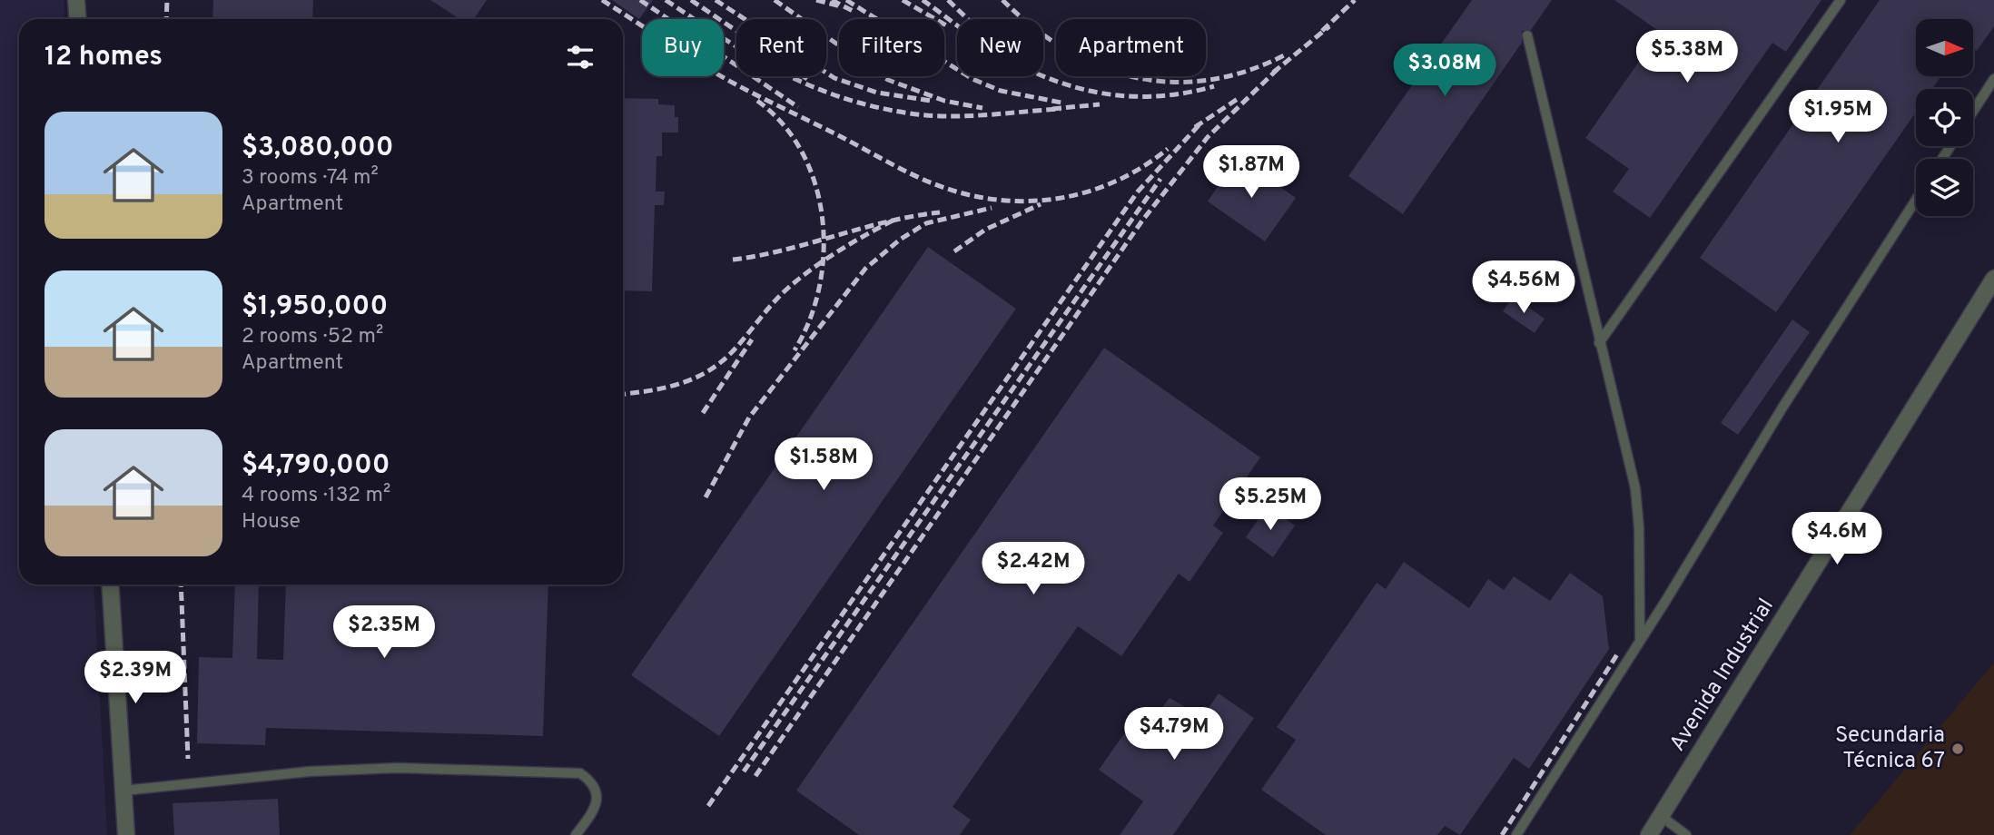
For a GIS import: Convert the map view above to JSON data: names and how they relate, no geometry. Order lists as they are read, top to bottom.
{
  "streets": {
    "street": ["Avenida Industrial"]
  },
  "places": ["Secundaria Técnica 67"],
  "north": "right",
  "page": {
    "chip": [
      "Buy",
      "Rent",
      "Filters",
      "New",
      "Apartment"
    ],
    "heading": "12 homes",
    "price": [
      "$5.38M",
      "$3.08M",
      "$1.95M",
      "$1.87M",
      "$4.56M",
      "$1.58M",
      "$5.25M",
      "$4.6M",
      "$2.42M",
      "$2.35M",
      "$2.39M",
      "$4.79M"
    ],
    "list": [
      {
        "name": "$3,080,000",
        "note": "3 rooms · 74 m² · Apartment"
      },
      {
        "name": "$1,950,000",
        "note": "2 rooms · 52 m² · Apartment"
      },
      {
        "name": "$4,790,000",
        "note": "4 rooms · 132 m² · House"
      }
    ]
  }
}
